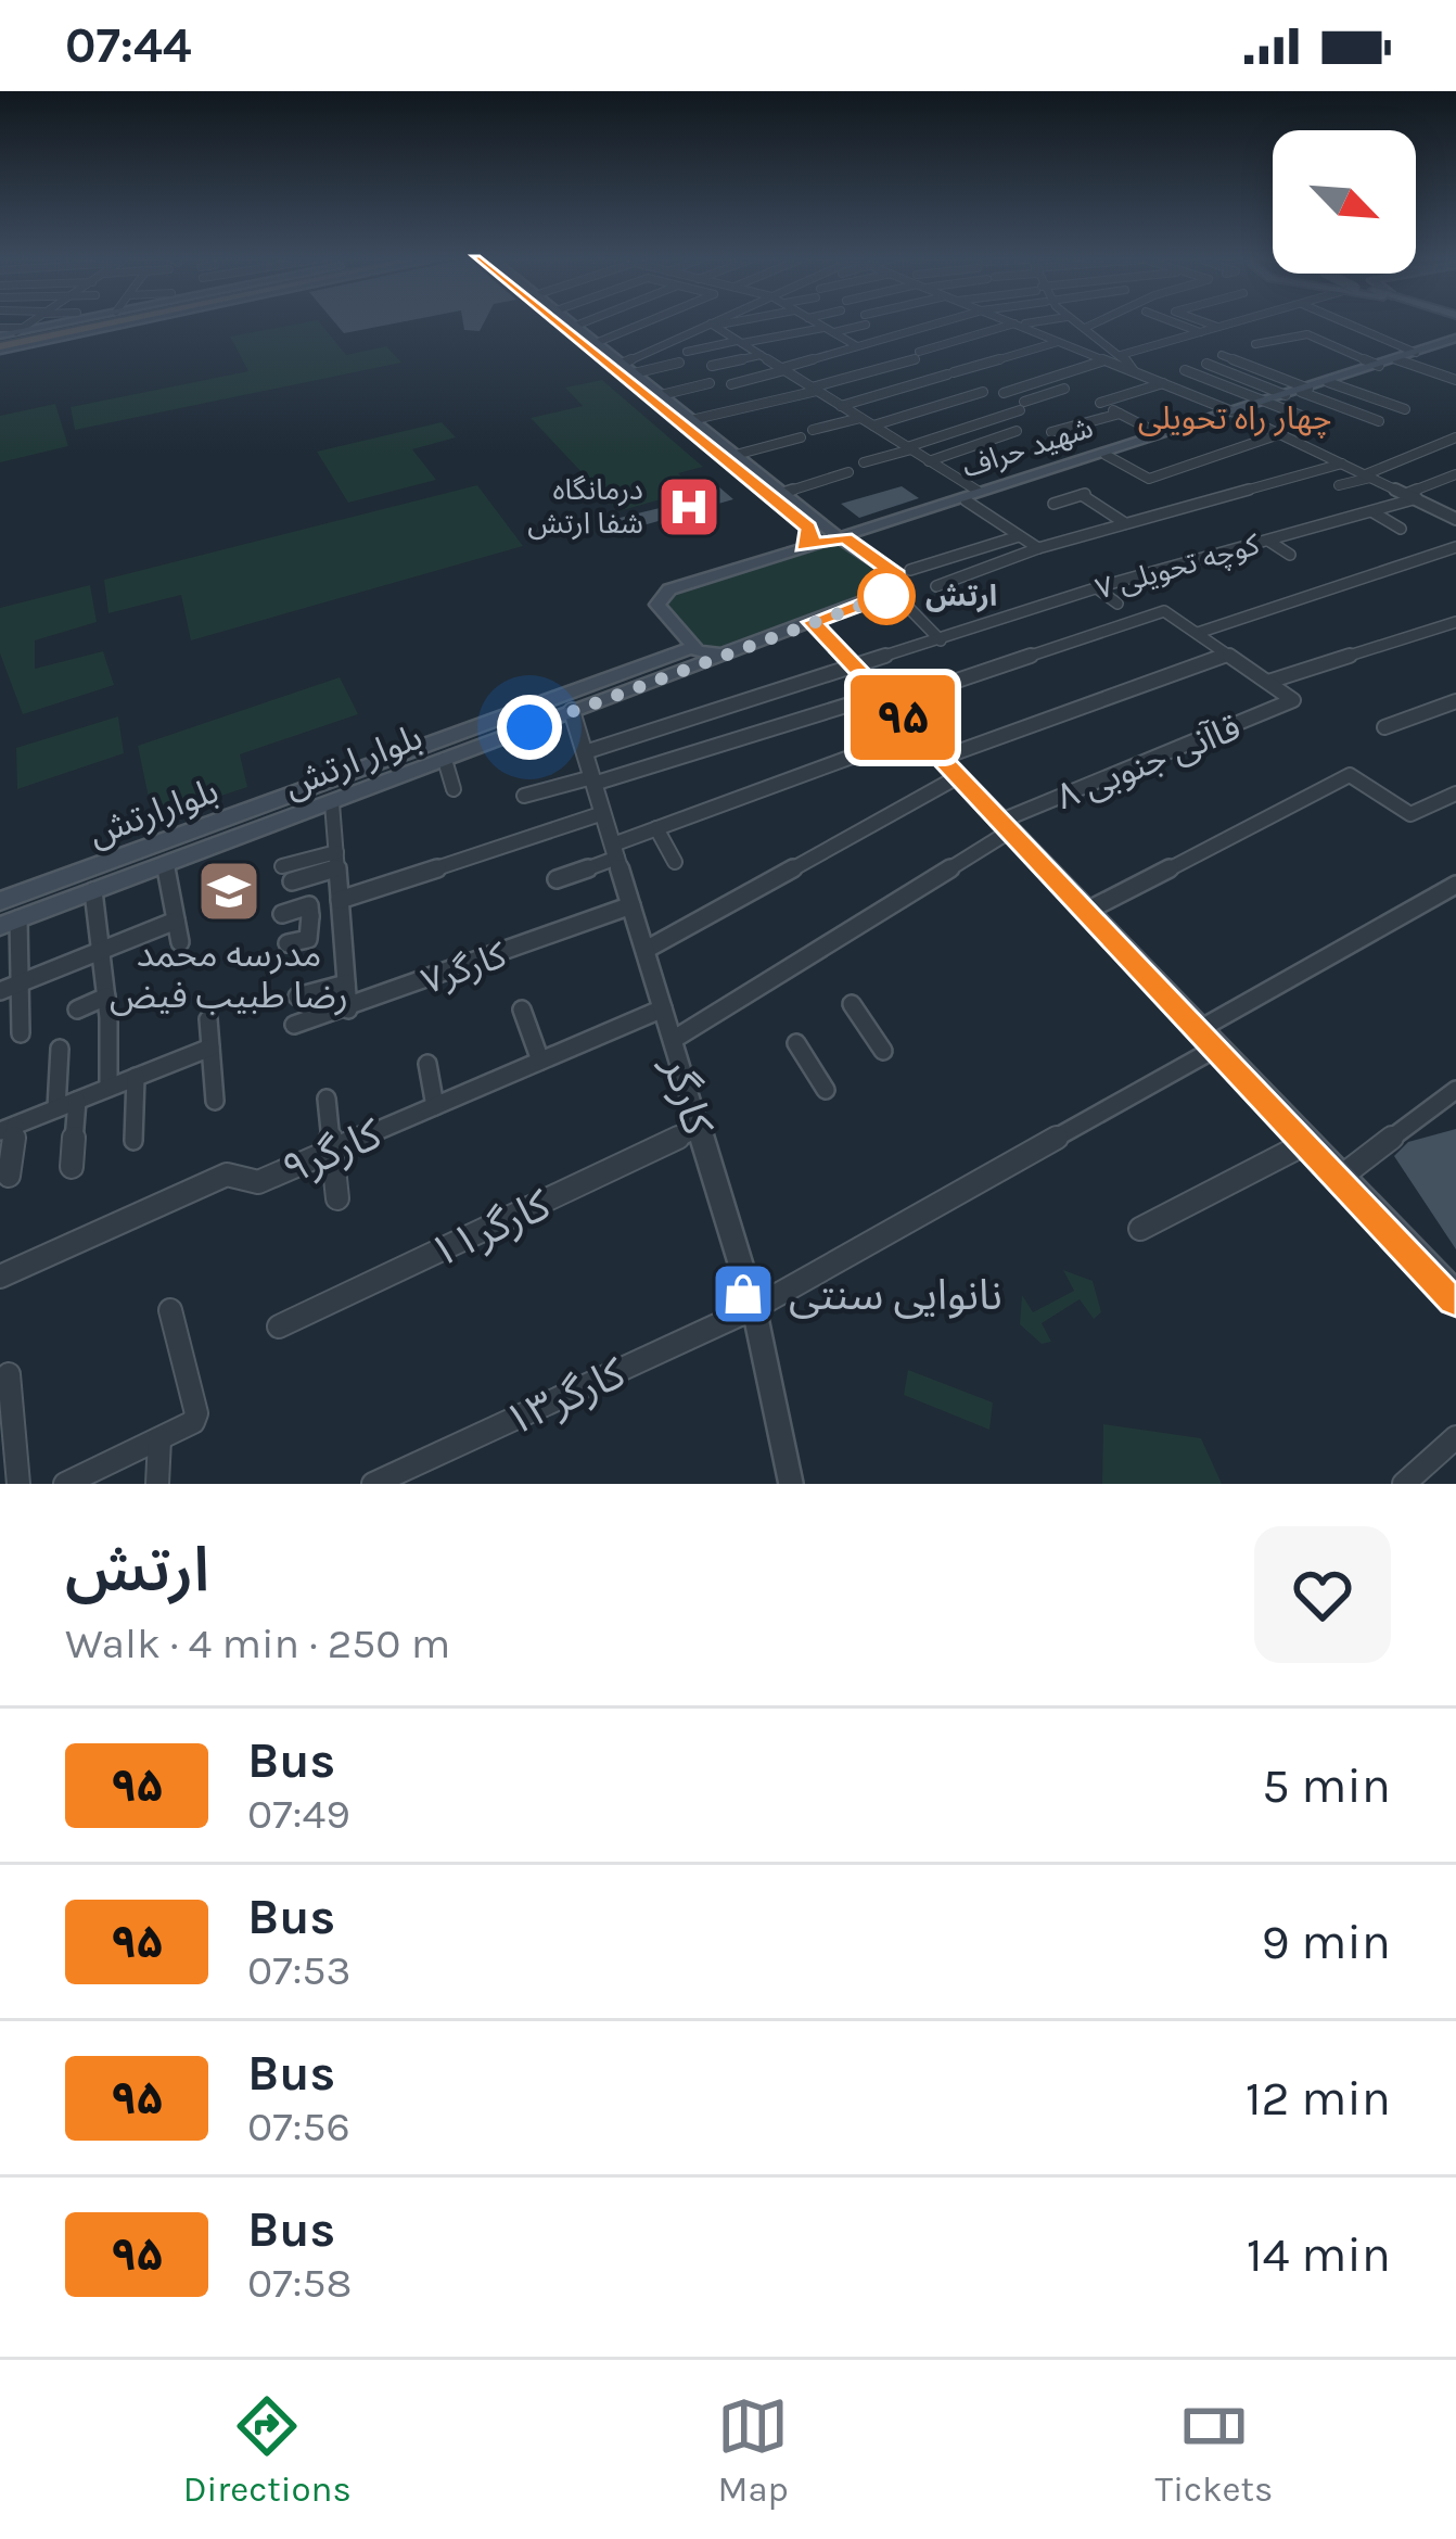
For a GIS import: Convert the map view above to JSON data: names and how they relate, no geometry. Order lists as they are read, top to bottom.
{
  "streets": {
    "main road": ["شهید حراف", "بلوار ارتش", "بلوارارتش"],
    "street": [
      "کوچه تحویلی ۷",
      "قاآنی جنوبی ۸",
      "کارگر۷",
      "کارگر",
      "کارگر۹",
      "کارگر۱۱",
      "کارگر۱۳"
    ]
  },
  "crossings": [
    ["شهید حراف", "بلوارارتش"],
    ["کوچه تحویلی ۷", "کارگر"],
    ["بلوار ارتش", "بلوارارتش"],
    ["بلوار ارتش", "کارگر"],
    ["قاآنی جنوبی ۸", "کارگر"],
    ["کارگر۷", "کارگر"],
    ["کارگر", "کارگر۹"],
    ["کارگر", "کارگر۱۱"],
    ["کارگر", "کارگر۱۳"]
  ],
  "districts": ["چهار راه تحویلی"],
  "places": {
    "hospital": ["درمانگاه شفا ارتش"],
    "other": ["ارتش"],
    "school or university": ["مدرسه محمد رضا طبیب فیض"],
    "shop": ["نانوایی سنتی"]
  },
  "lines": ["bus line ۹۵"],
  "north": "bottom right",
  "page": {
    "status": "07:44",
    "on_map": "۹۵",
    "heading": ["ارتش", "Walk · 4 min · 250 m"],
    "list": [
      {
        "mark": "۹۵",
        "name": "Bus",
        "note": "07:49",
        "value": "5 min"
      },
      {
        "mark": "۹۵",
        "name": "Bus",
        "note": "07:53",
        "value": "9 min"
      },
      {
        "mark": "۹۵",
        "name": "Bus",
        "note": "07:56",
        "value": "12 min"
      },
      {
        "mark": "۹۵",
        "name": "Bus",
        "note": "07:58",
        "value": "14 min"
      }
    ],
    "tabs": ["Directions", "Map", "Tickets"]
  }
}
